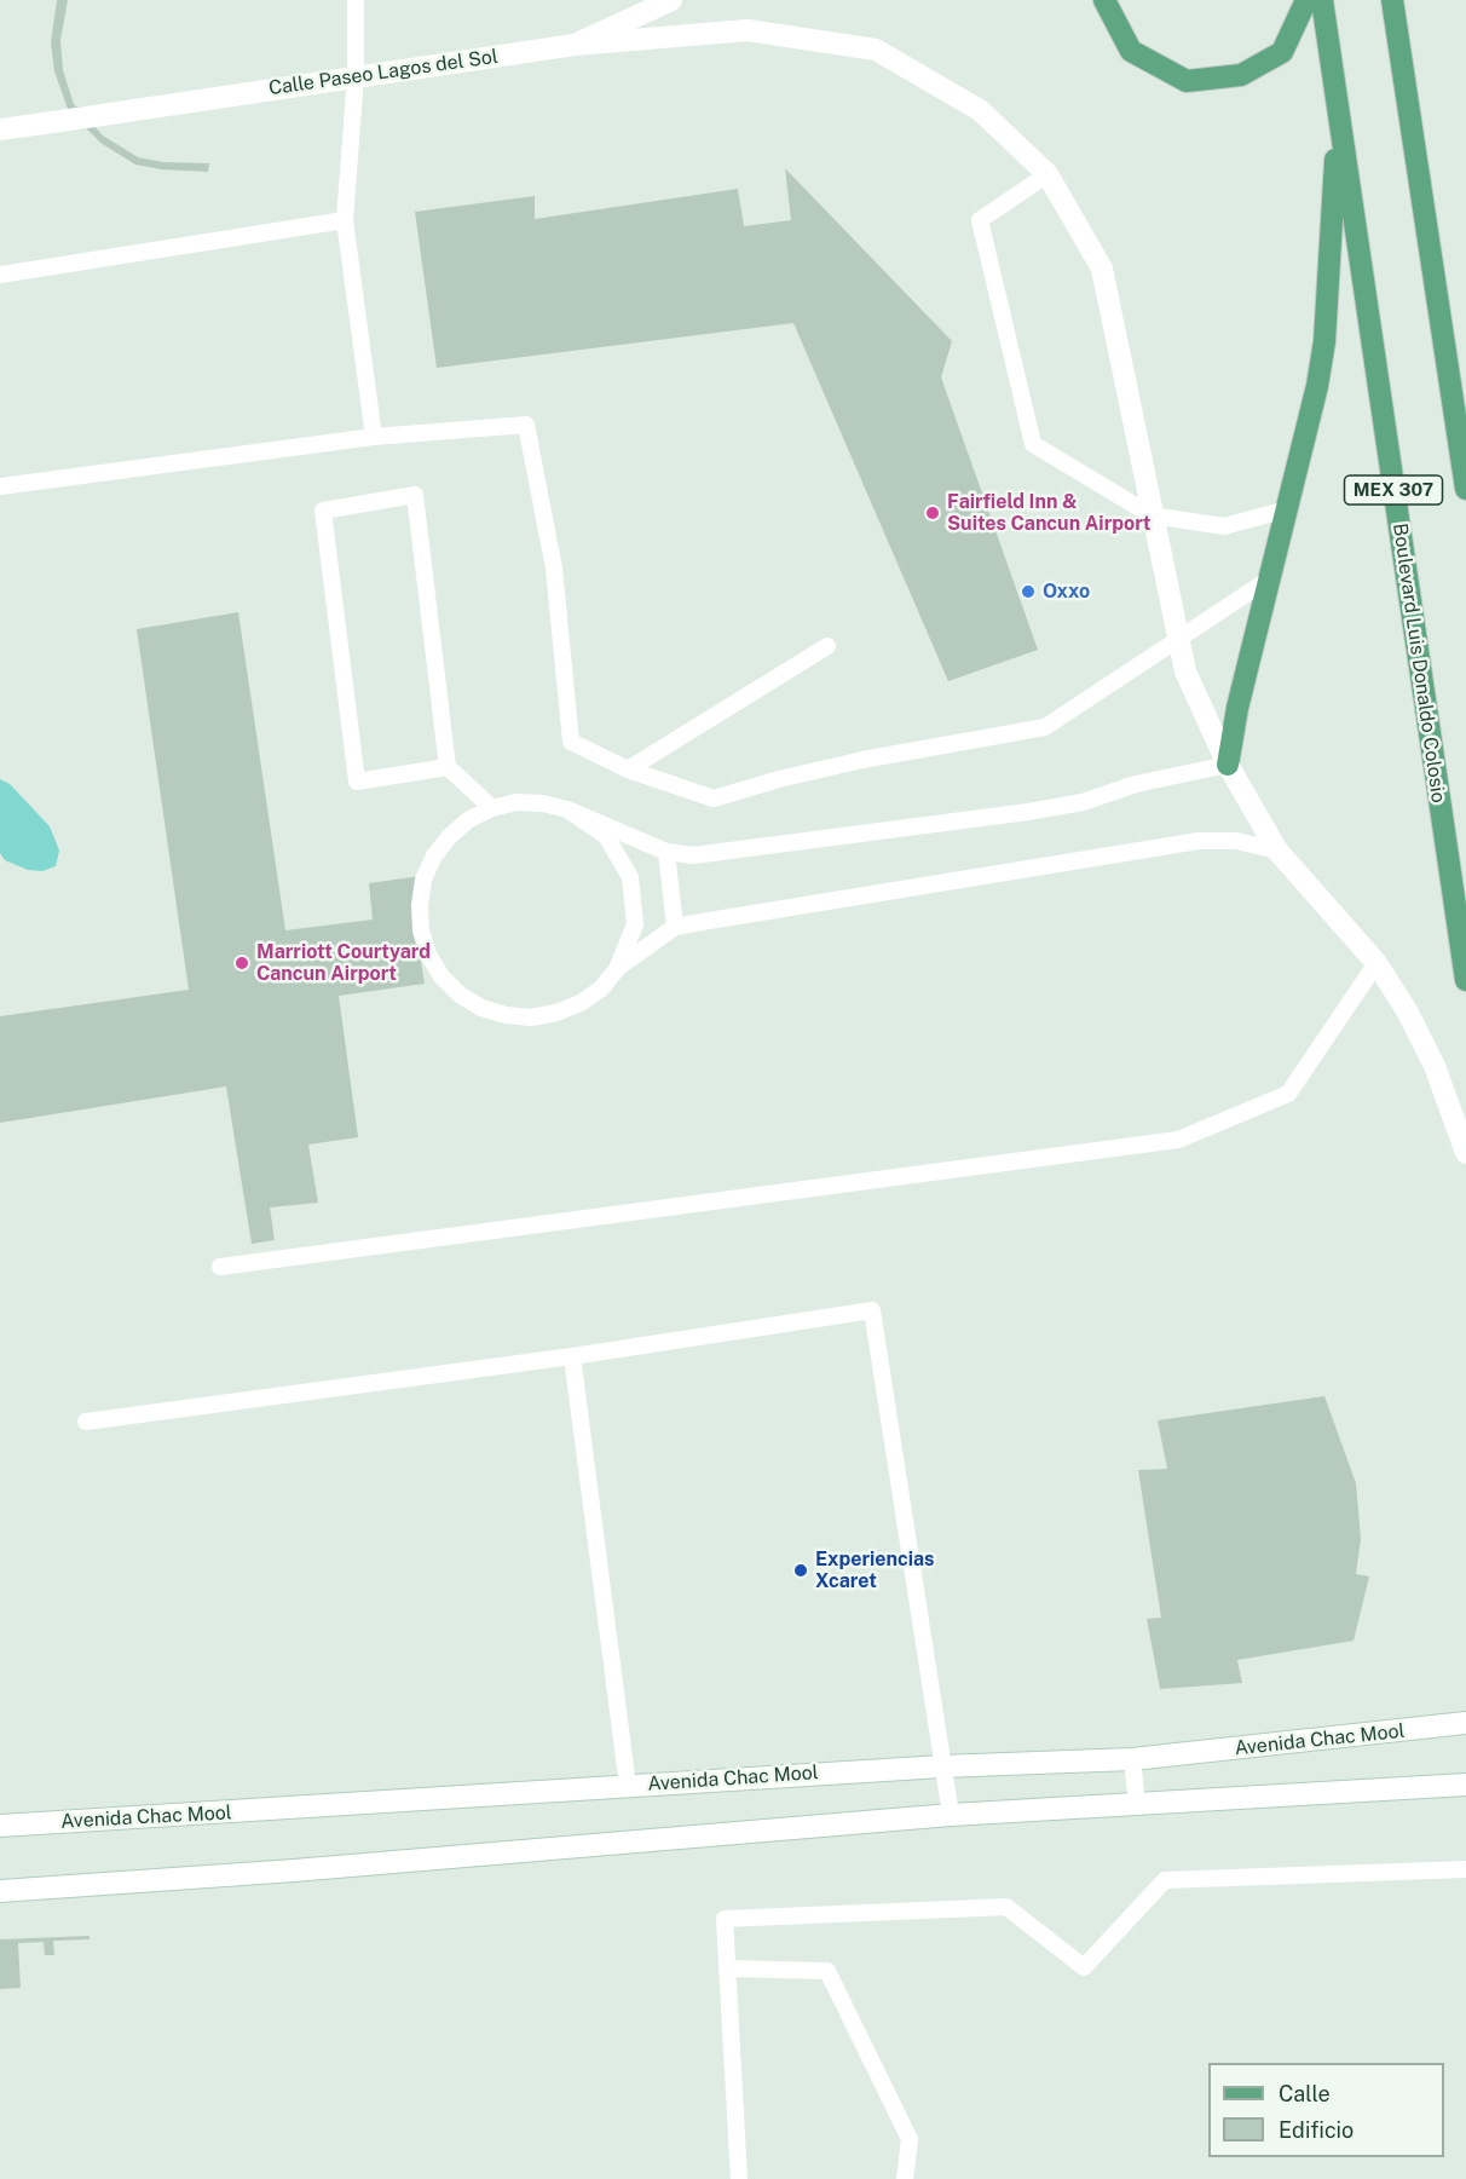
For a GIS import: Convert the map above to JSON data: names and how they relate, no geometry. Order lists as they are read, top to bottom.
{
  "streets": {
    "main road": ["MEX 307", "Boulevard Luis Donaldo Colosio"],
    "street": ["Calle Paseo Lagos del Sol", "Avenida Chac Mool"]
  },
  "places": [
    "Fairfield Inn & Suites Cancun Airport",
    "Oxxo",
    "Marriott Courtyard Cancun Airport",
    "Experiencias Xcaret"
  ],
  "legend": ["Calle", "Edificio"]
}
